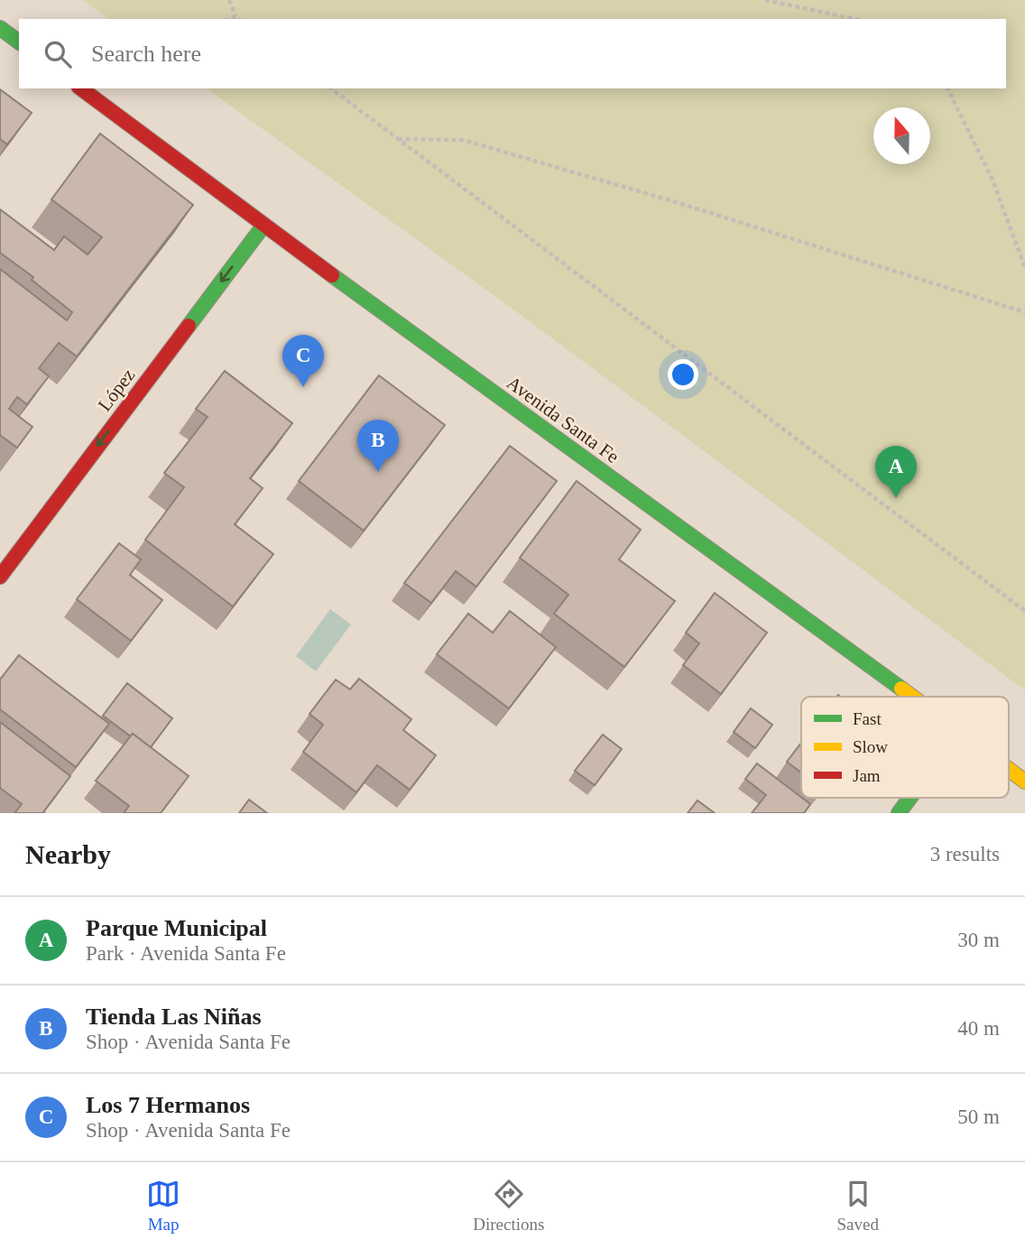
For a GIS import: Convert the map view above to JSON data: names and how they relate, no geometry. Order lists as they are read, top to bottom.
{
  "streets": {
    "main road": ["López", "Avenida Santa Fe"]
  },
  "crossings": [
    ["López", "Avenida Santa Fe"]
  ],
  "one_way": ["López"],
  "legend": ["Fast", "Slow", "Jam"],
  "north": "top",
  "page": {
    "search": "Search here",
    "pins": ["C", "B", "A"],
    "heading": ["Nearby", "3 results"],
    "list": [
      {
        "mark": "A",
        "name": "Parque Municipal",
        "note": "Park · Avenida Santa Fe",
        "value": "30 m"
      },
      {
        "mark": "B",
        "name": "Tienda Las Niñas",
        "note": "Shop · Avenida Santa Fe",
        "value": "40 m"
      },
      {
        "mark": "C",
        "name": "Los 7 Hermanos",
        "note": "Shop · Avenida Santa Fe",
        "value": "50 m"
      }
    ],
    "nav": ["Map", "Directions", "Saved"]
  }
}
